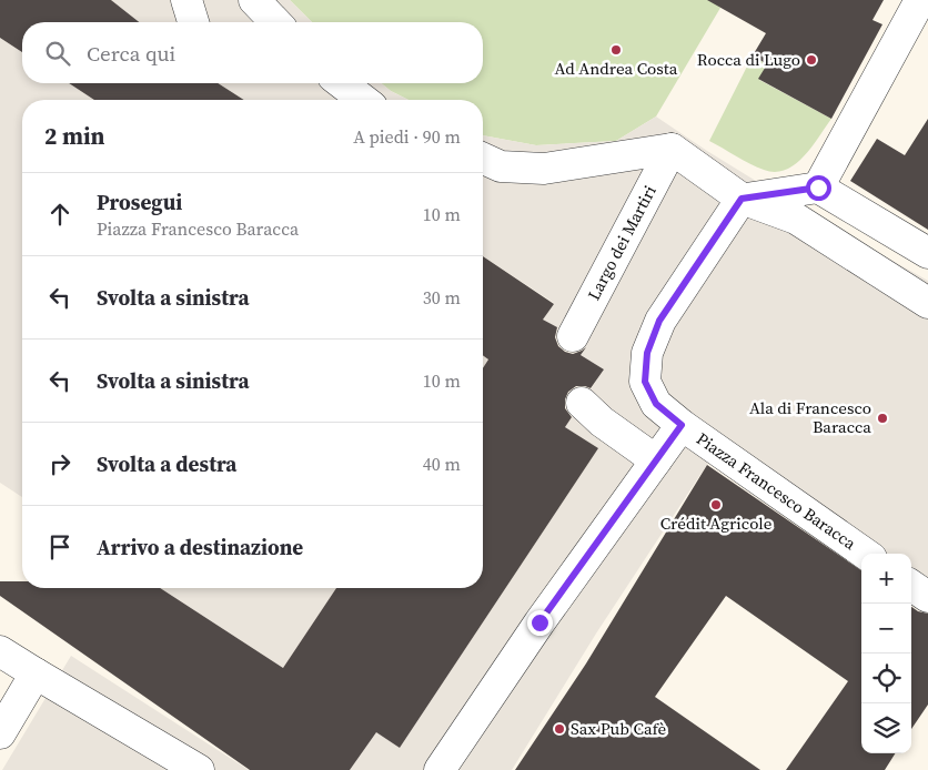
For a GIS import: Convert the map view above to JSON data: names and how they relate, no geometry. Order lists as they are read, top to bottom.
{
  "streets": {
    "street": ["Largo dei Martiri", "Piazza Francesco Baracca"]
  },
  "places": [
    "Ad Andrea Costa",
    "Rocca di Lugo",
    "Ala di Francesco Baracca",
    "Crédit Agricole",
    "Sax Pub Cafè"
  ],
  "page": {
    "search": "Cerca qui",
    "heading": ["2 min", "A piedi · 90 m"],
    "list": [
      ["Prosegui", "Piazza Francesco Baracca", "10 m"],
      ["Svolta a sinistra", "30 m"],
      ["Svolta a sinistra", "10 m"],
      ["Svolta a destra", "40 m"],
      "Arrivo a destinazione"
    ],
    "map_buttons": ["+", "−"]
  }
}
